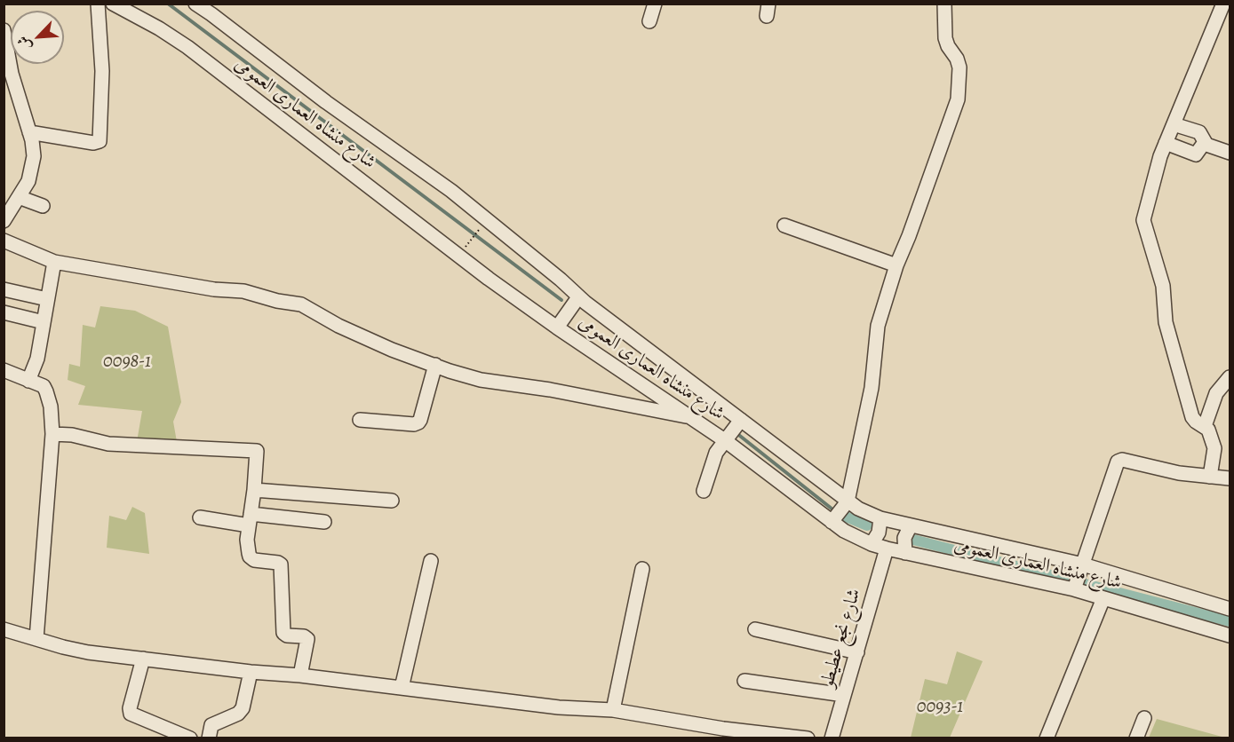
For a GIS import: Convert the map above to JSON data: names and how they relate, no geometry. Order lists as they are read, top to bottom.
{
  "streets": {
    "street": ["شارع منشاه العمارى العمومى", "شارع نجع عطيطو"]
  },
  "crossings": [
    ["شارع منشاه العمارى العمومى", "شارع نجع عطيطو"]
  ],
  "parks": ["0098-1", "0093-1"],
  "north": "bottom left"
}
